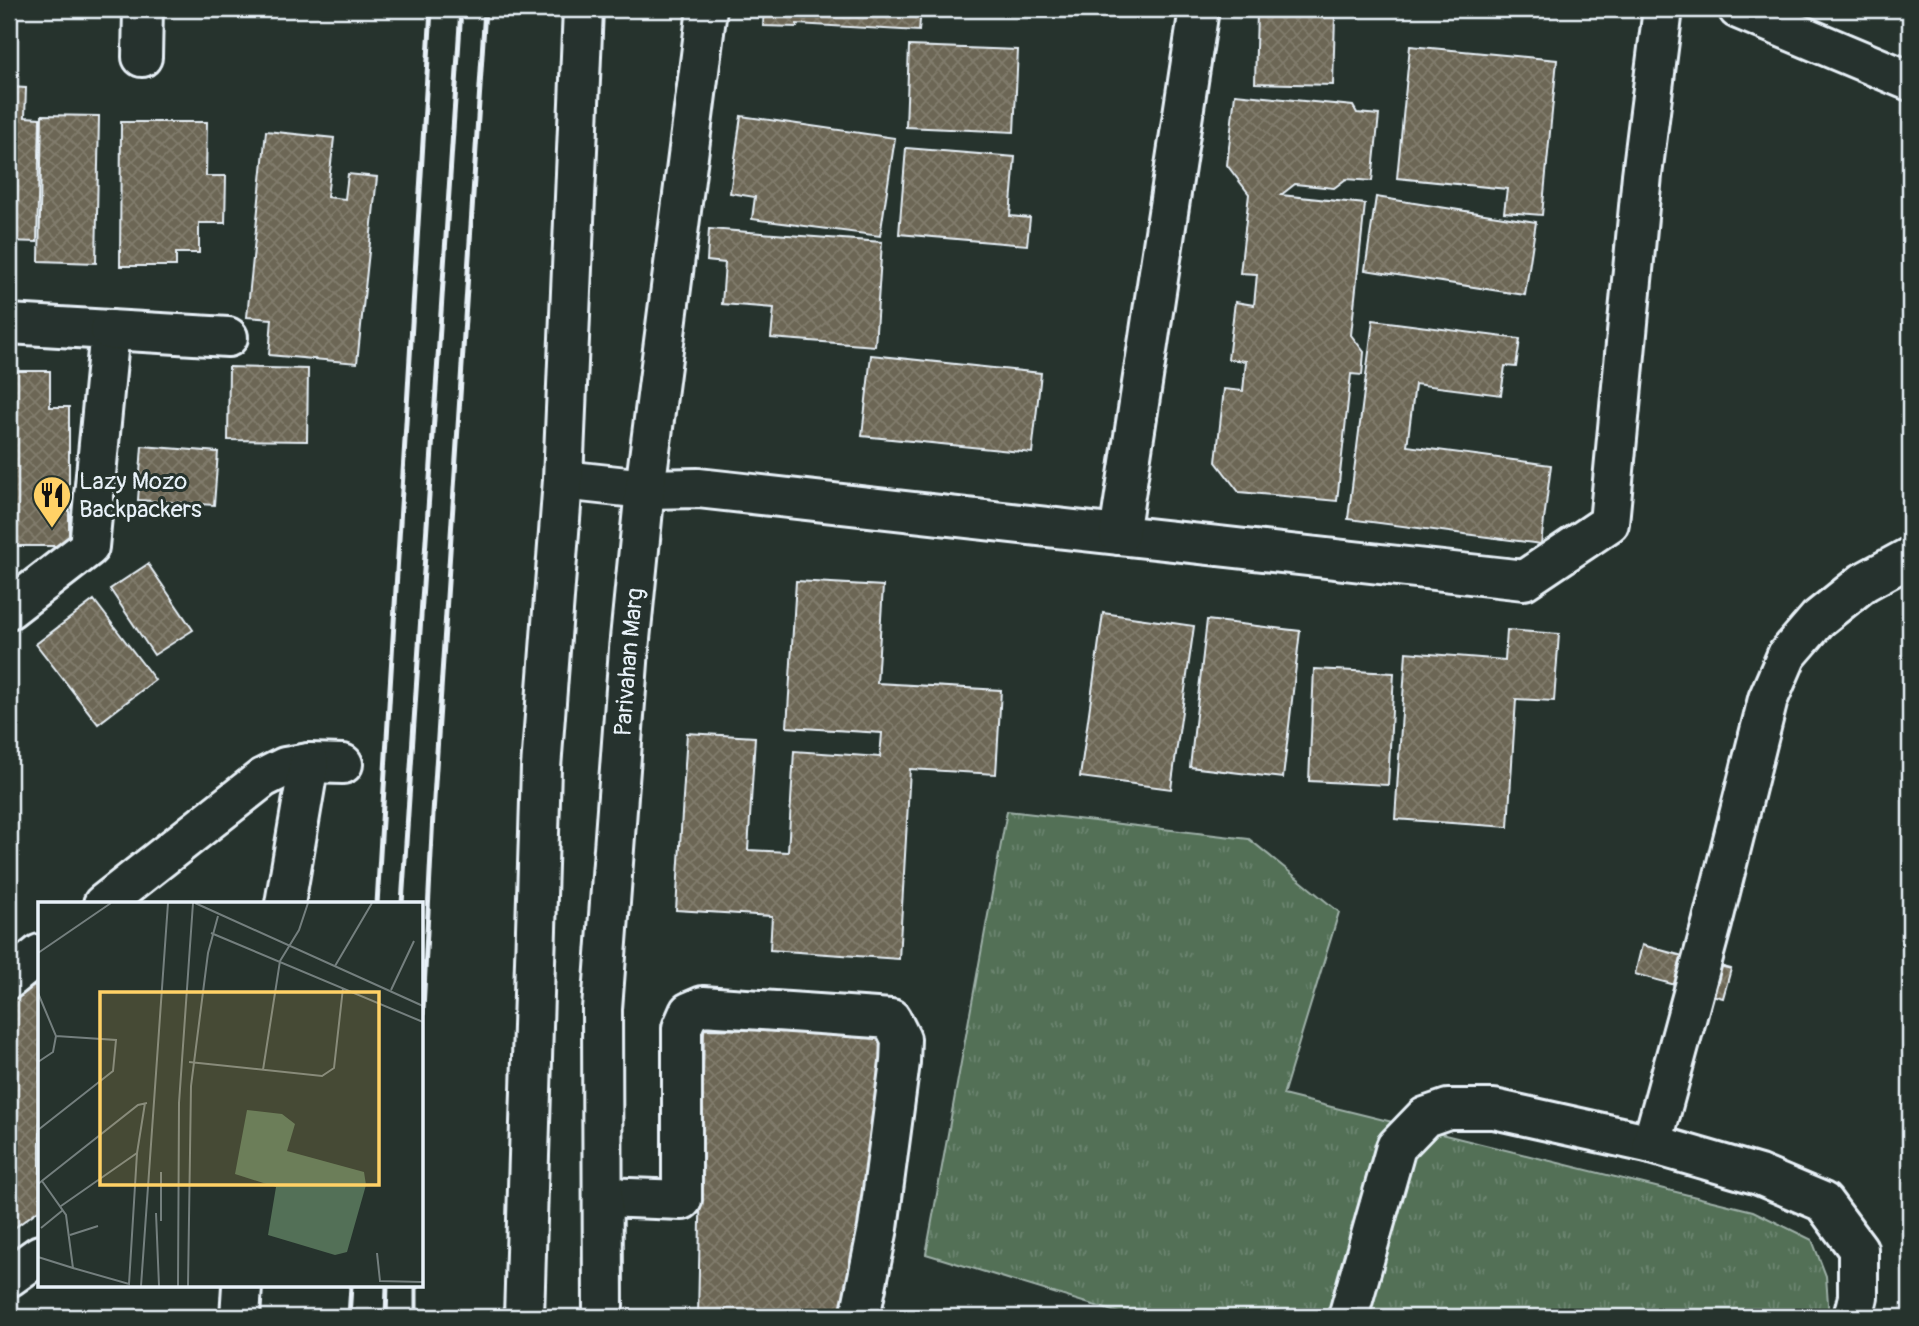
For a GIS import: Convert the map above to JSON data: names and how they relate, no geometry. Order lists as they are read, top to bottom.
{
  "streets": {
    "street": ["Parivahan Marg"]
  },
  "places": {
    "restaurant": ["Lazy Mozo Backpackers"]
  }
}
